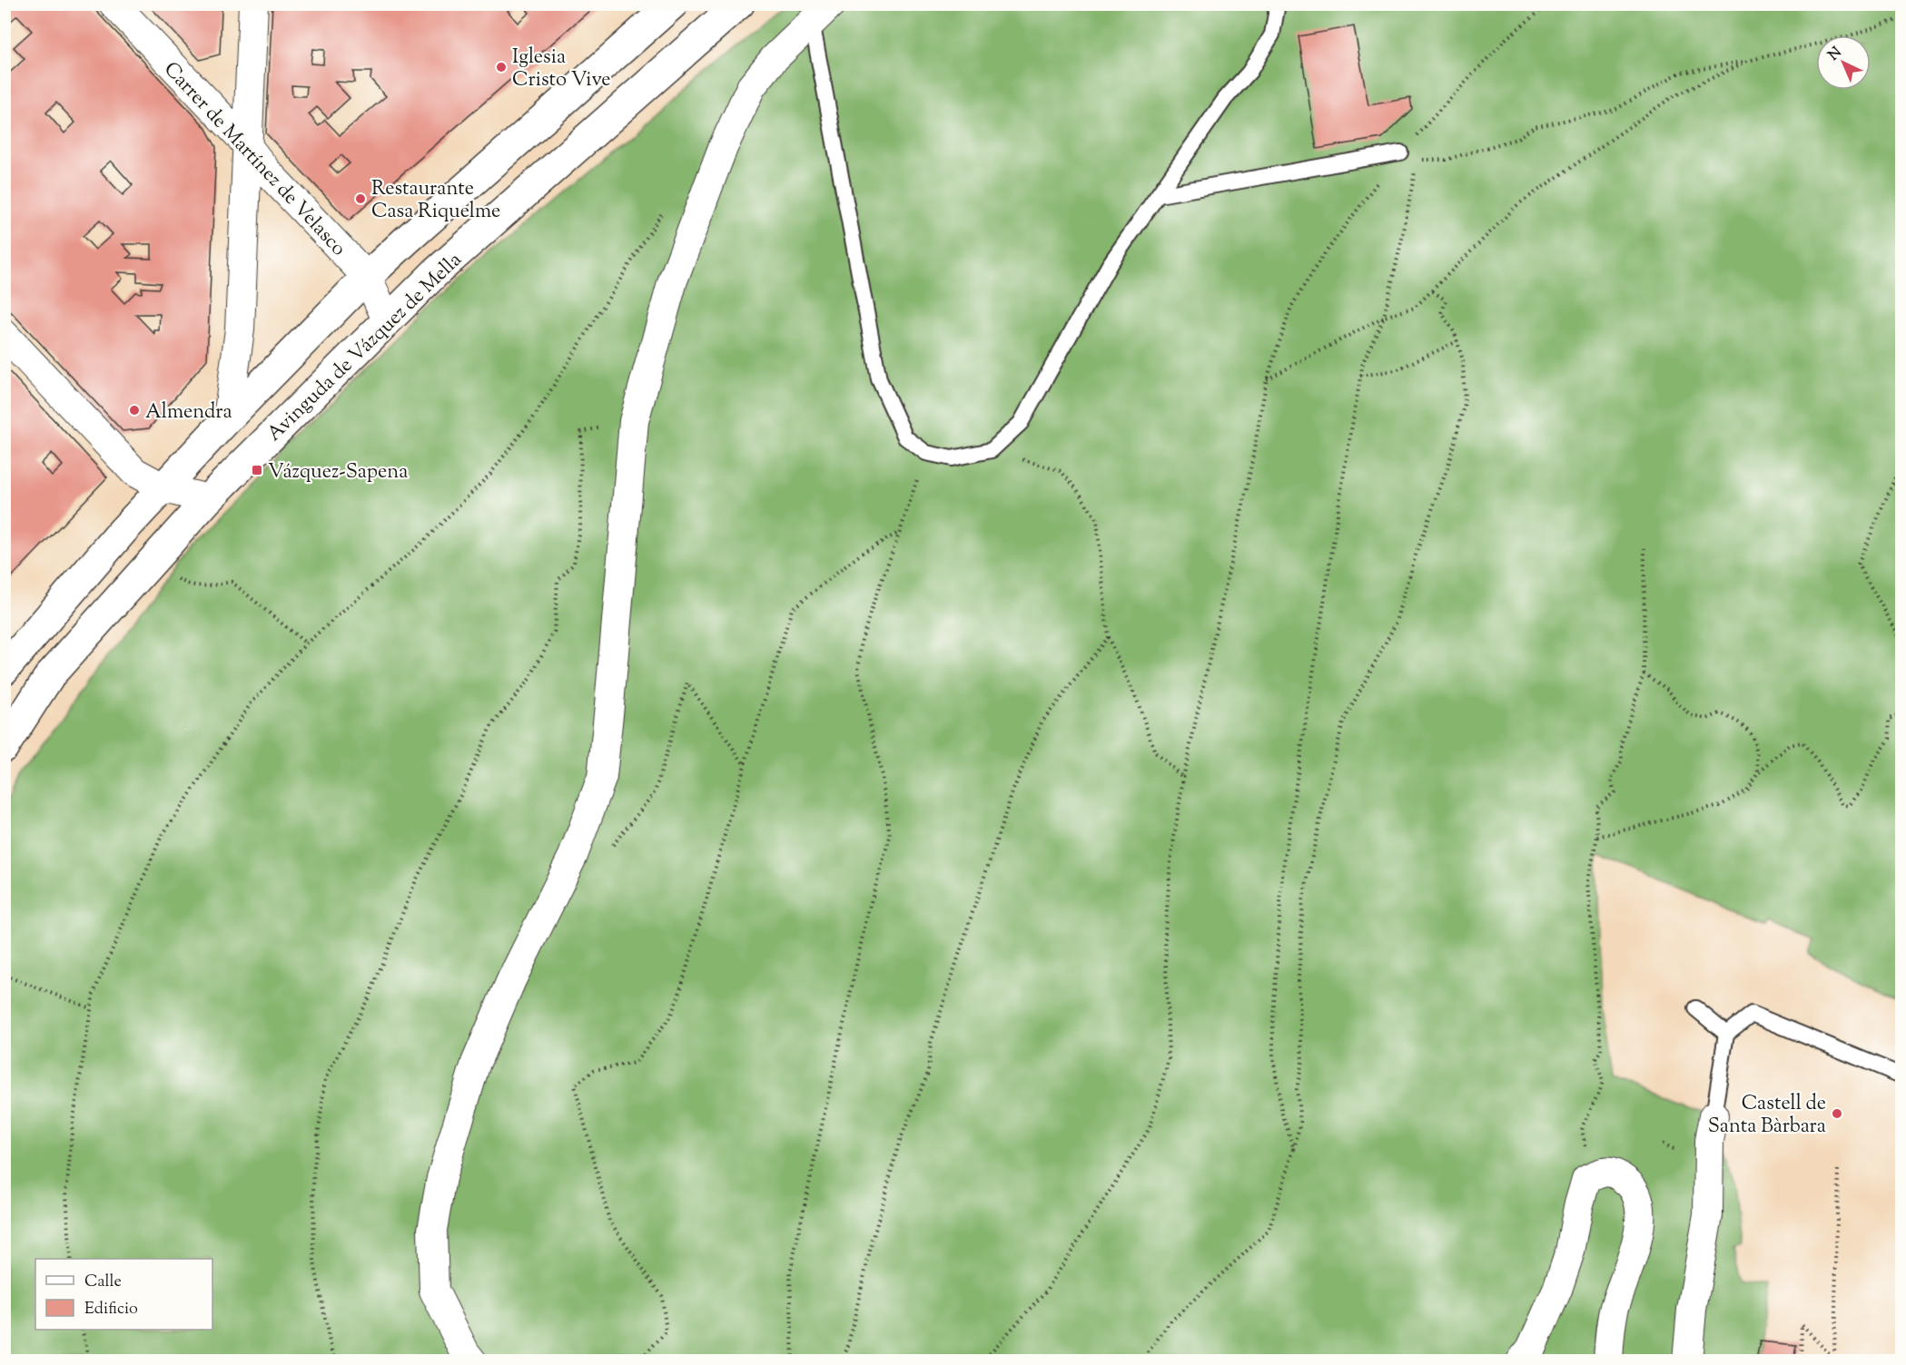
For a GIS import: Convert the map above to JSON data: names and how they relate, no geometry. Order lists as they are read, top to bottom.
{
  "streets": {
    "main road": ["Avinguda de Vázquez de Mella"],
    "street": ["Carrer de Martínez de Velasco"]
  },
  "crossings": [
    ["Carrer de Martínez de Velasco", "Avinguda de Vázquez de Mella"]
  ],
  "places": {
    "other": [
      "Iglesia Cristo Vive",
      "Restaurante Casa Riquelme",
      "Almendra",
      "Castell de Santa Bàrbara"
    ],
    "transit": ["Vázquez-Sapena"]
  },
  "legend": ["Calle", "Edificio"],
  "north": "top left"
}
